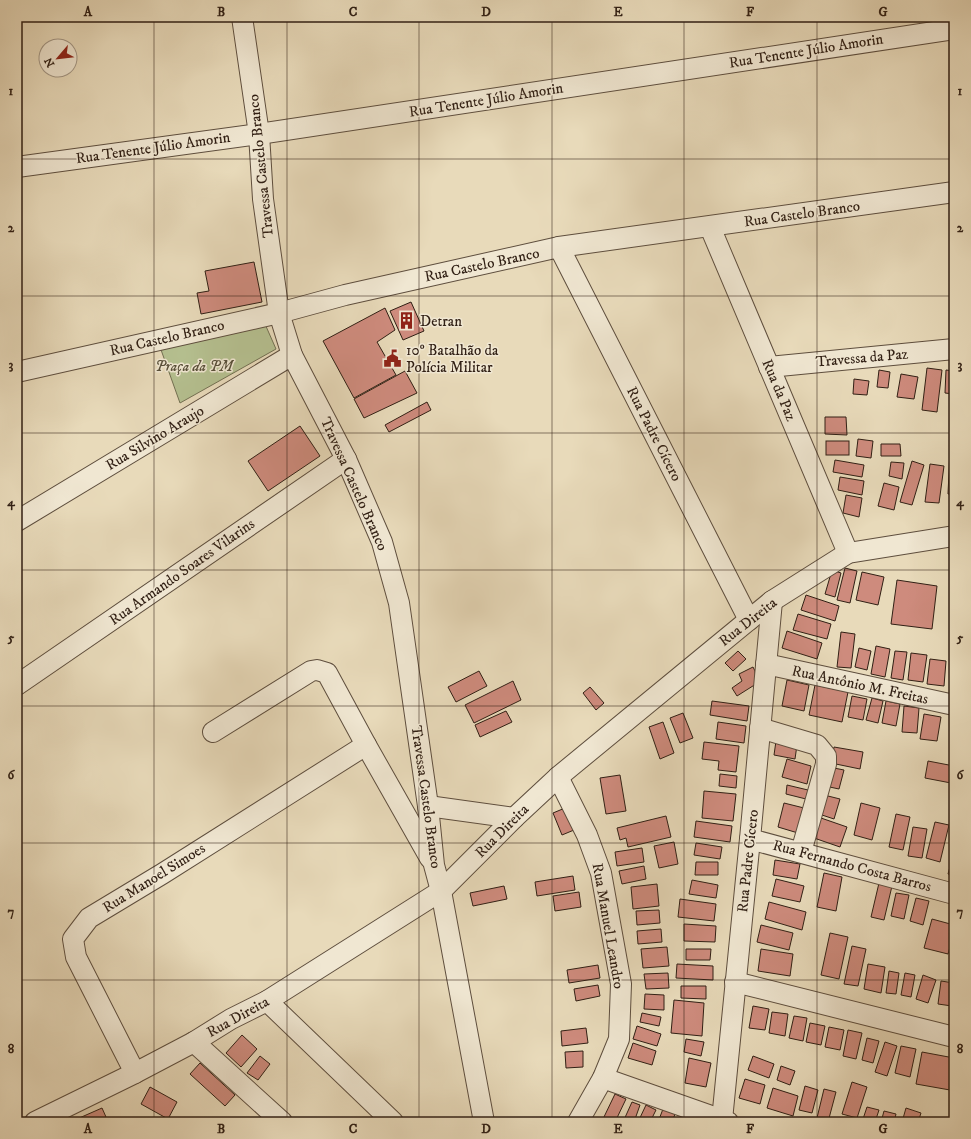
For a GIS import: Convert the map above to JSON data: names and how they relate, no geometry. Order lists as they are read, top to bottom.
{
  "streets": {
    "street": [
      "Rua Tenente Júlio Amorin",
      "Travessa Castelo Branco",
      "Rua Castelo Branco",
      "Travessa da Paz",
      "Rua da Paz",
      "Rua Padre Cícero",
      "Rua Silvino Araujo",
      "Rua Armando Soares Vilarins",
      "Rua Direita",
      "Rua Antônio M. Freitas",
      "Rua Fernando Costa Barros",
      "Rua Manoel Simoes",
      "Rua Manuel Leandro"
    ]
  },
  "crossings": [
    ["Rua Tenente Júlio Amorin", "Travessa Castelo Branco"],
    ["Travessa Castelo Branco", "Rua Castelo Branco"],
    ["Travessa Castelo Branco", "Rua Silvino Araujo"],
    ["Travessa Castelo Branco", "Rua Armando Soares Vilarins"],
    ["Travessa Castelo Branco", "Rua Direita"],
    ["Rua Castelo Branco", "Rua da Paz"],
    ["Rua Castelo Branco", "Rua Padre Cícero"],
    ["Travessa da Paz", "Rua da Paz"],
    ["Rua da Paz", "Rua Direita"],
    ["Rua Padre Cícero", "Rua Direita"],
    ["Rua Padre Cícero", "Rua Antônio M. Freitas"],
    ["Rua Padre Cícero", "Rua Fernando Costa Barros"],
    ["Rua Direita", "Rua Manoel Simoes"],
    ["Rua Direita", "Rua Manuel Leandro"]
  ],
  "parks": ["Praça da PM"],
  "places": {
    "building": ["Detran"],
    "public building": ["10º Batalhão da Polícia Militar"]
  },
  "north": "bottom left",
  "grid": {
    "columns": [
      "A",
      "B",
      "C",
      "D",
      "E",
      "F",
      "G"
    ],
    "rows": [
      "1",
      "2",
      "3",
      "4",
      "5",
      "6",
      "7",
      "8"
    ]
  }
}
